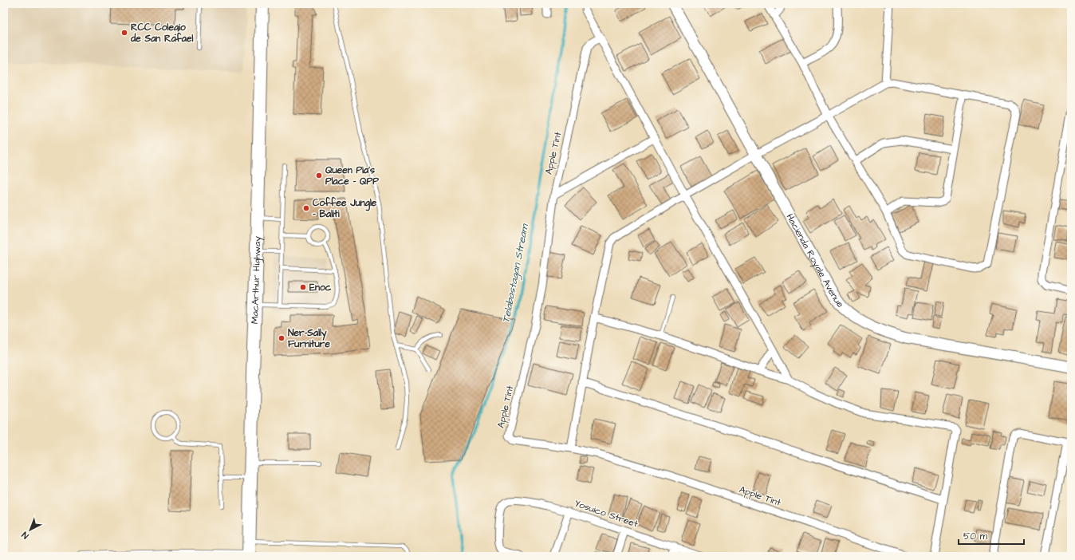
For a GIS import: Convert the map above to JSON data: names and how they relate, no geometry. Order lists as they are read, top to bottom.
{
  "streets": {
    "highway": ["MacArthur Highway"],
    "street": ["Apple Tint", "Hacienda Royale Avenue", "Yosuico Street"]
  },
  "water": ["Telabastagan Stream"],
  "places": [
    "RCC Colegio de San Rafael",
    "Queen Pia’s Place - QPP",
    "Coffee Jungle - Baliti",
    "Enoc",
    "Ner-Sally Furniture"
  ],
  "scale_bar": "50 m",
  "north": "bottom left"
}
